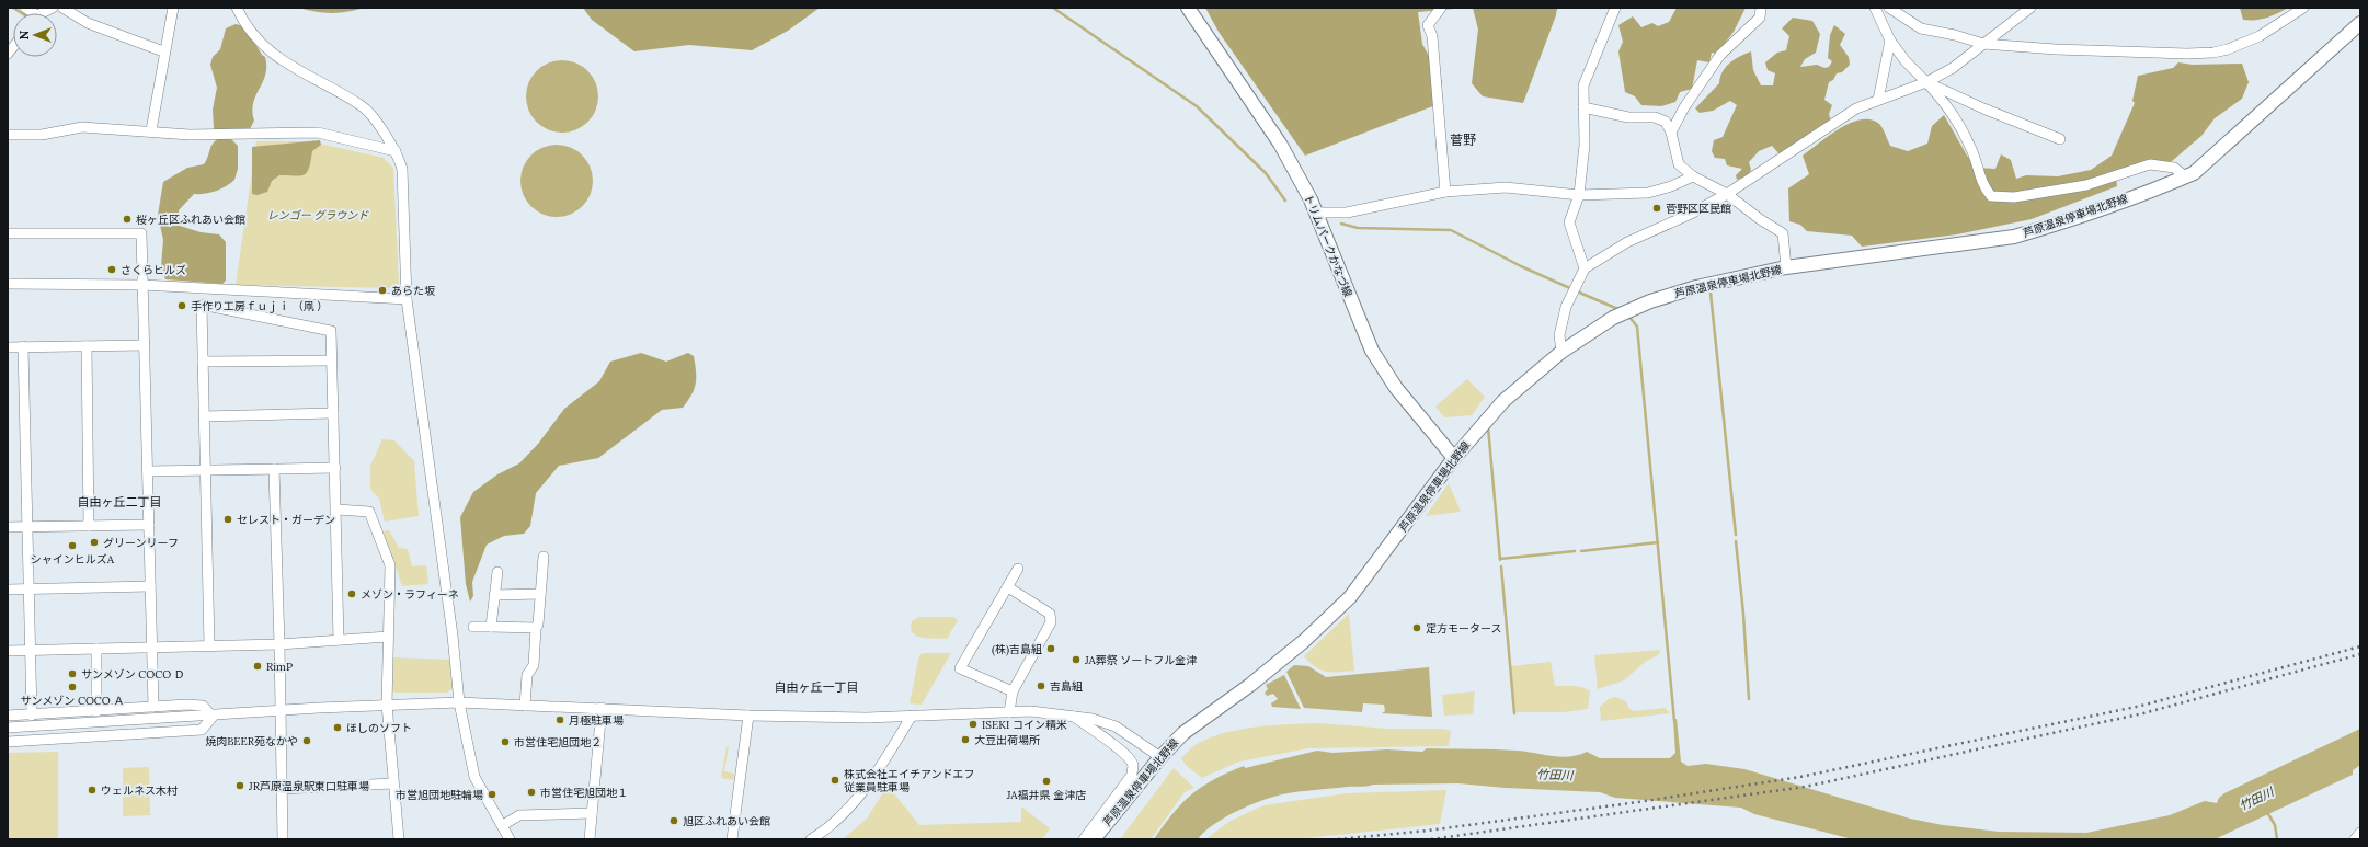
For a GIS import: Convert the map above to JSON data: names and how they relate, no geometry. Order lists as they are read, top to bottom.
{
  "streets": {
    "main road": ["芦原温泉停車場北野線", "トリムパークかなづ線"]
  },
  "crossings": [
    ["芦原温泉停車場北野線", "トリムパークかなづ線"]
  ],
  "districts": ["菅野", "自由ヶ丘二丁目", "自由ヶ丘一丁目"],
  "water": ["竹田川"],
  "parks": ["レンゴー グラウンド"],
  "places": [
    "菅野区区民館",
    "桜ヶ丘区ふれあい会館",
    "さくらヒルズ",
    "あらた坂",
    "手作り工房ｆｕｊｉ （凧 ）",
    "セレスト・ガーデン",
    "グリーンリーフ",
    "シャインヒルズA",
    "メゾン・ラフィーネ",
    "定方モータース",
    "(株)吉島組",
    "JA葬祭 ソートフル金津",
    "RimP",
    "サンメゾン COCO Ｄ",
    "吉島組",
    "サンメゾン COCO Ａ",
    "月極駐車場",
    "ISEKI コイン精米",
    "ほしのソフト",
    "大豆出荷場所",
    "焼肉BEER苑なかや",
    "市営住宅旭団地２",
    "株式会社エイチアンドエフ 従業員駐車場",
    "JA福井県 金津店",
    "JR芦原温泉駅東口駐車場",
    "ウェルネス木村",
    "市営住宅旭団地１",
    "市営旭団地駐輪場",
    "旭区ふれあい会館"
  ],
  "north": "left"
}
